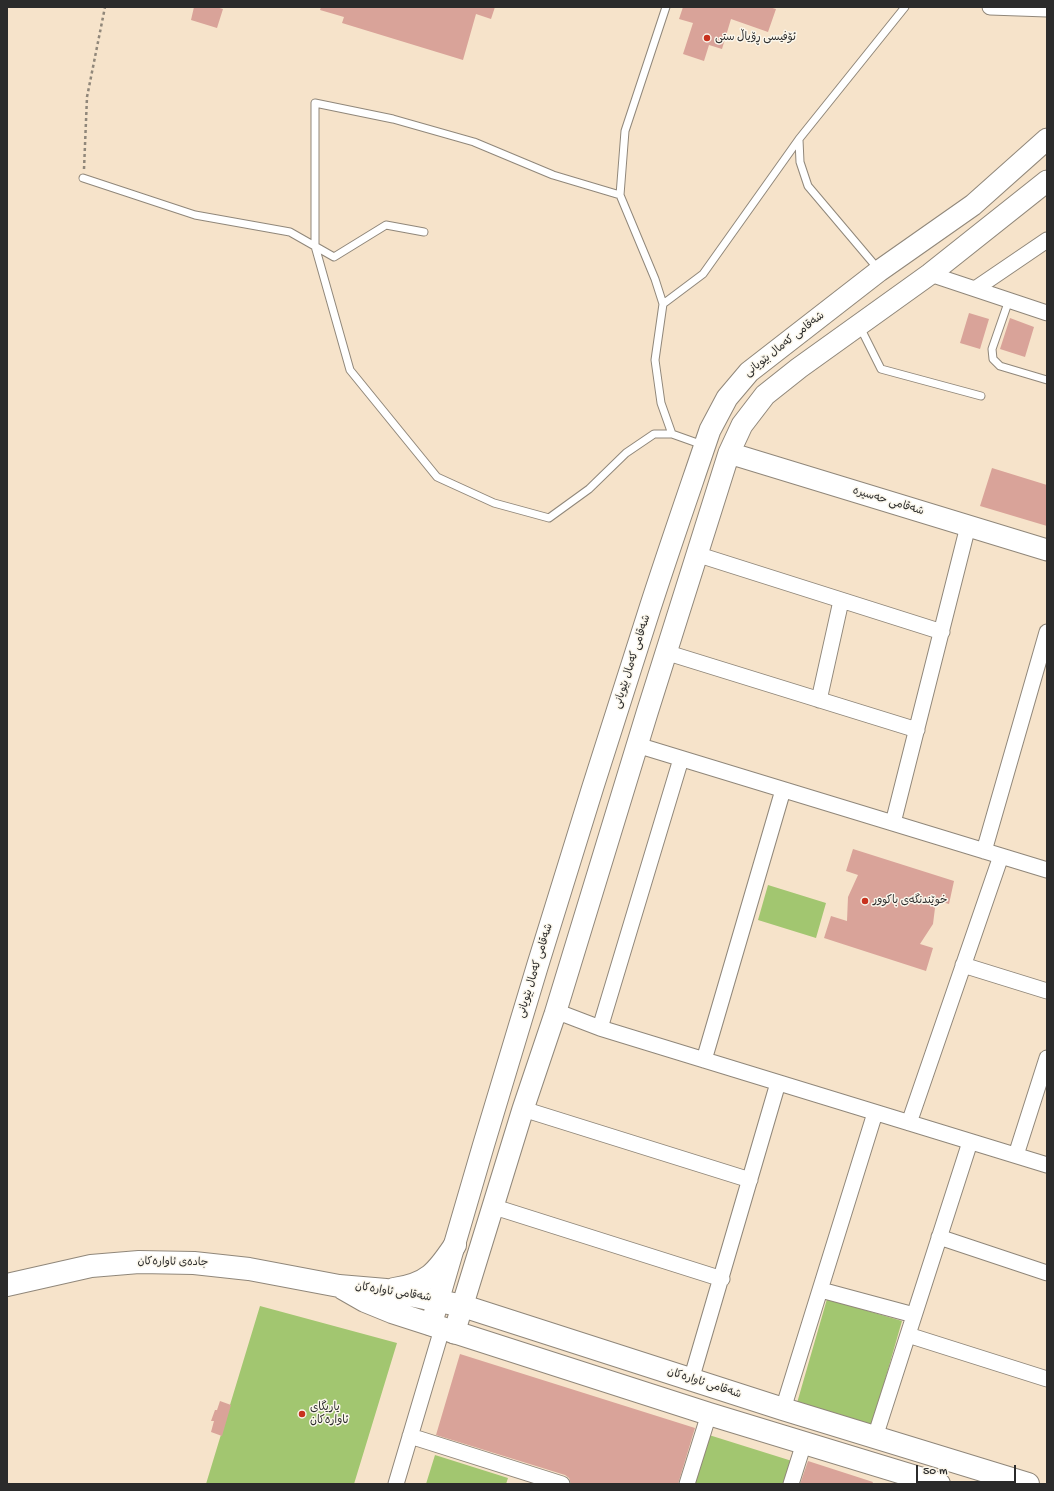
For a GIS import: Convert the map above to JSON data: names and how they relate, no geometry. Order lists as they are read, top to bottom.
{
  "streets": {
    "main road": [
      "شەقامی کەمال بێویانی",
      "شەقامی حەسیرە",
      "جادەی ئاوارەکان",
      "شەقامی ئاوارەکان"
    ]
  },
  "crossings": [
    ["شەقامی کەمال بێویانی", "شەقامی ئاوارەکان"],
    ["جادەی ئاوارەکان", "شەقامی ئاوارەکان"]
  ],
  "places": ["ئۆفیسی ڕۆیاڵ ستی", "خوێندنگەی باکوور", "یاریگای ئاوارەکان"],
  "scale_bar": "50 m"
}
